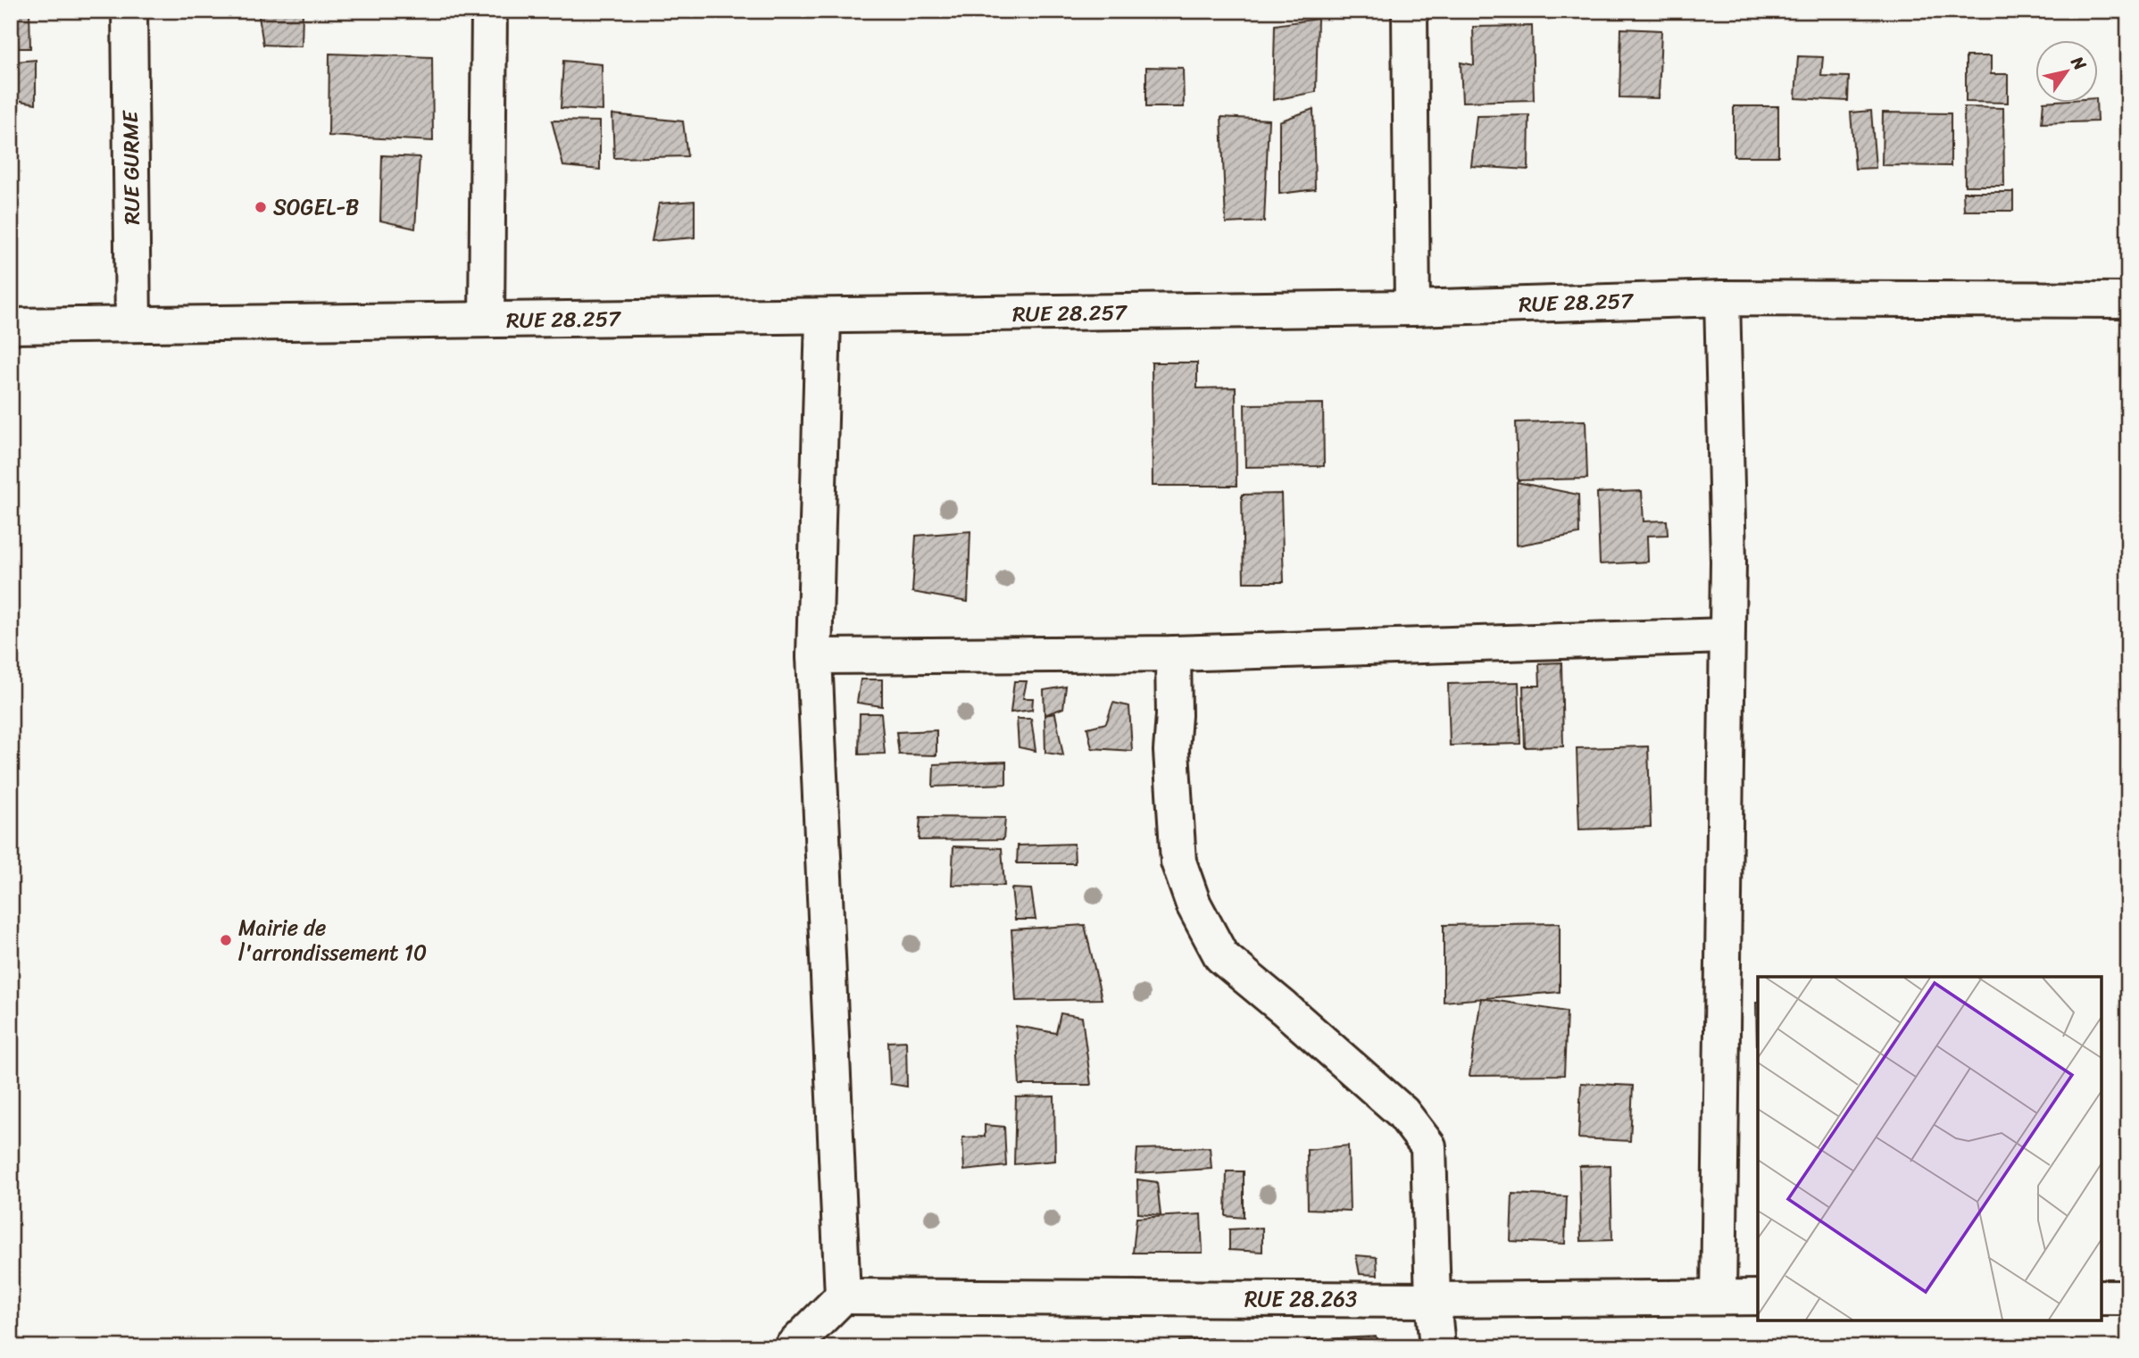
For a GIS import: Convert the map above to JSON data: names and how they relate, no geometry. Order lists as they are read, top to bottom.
{
  "streets": {
    "street": ["RUE GURME", "RUE 28.257", "RUE 28.263"]
  },
  "crossings": [
    ["RUE GURME", "RUE 28.257"]
  ],
  "places": ["SOGEL-B", "Mairie de l'arrondissement 10"],
  "north": "top right"
}
